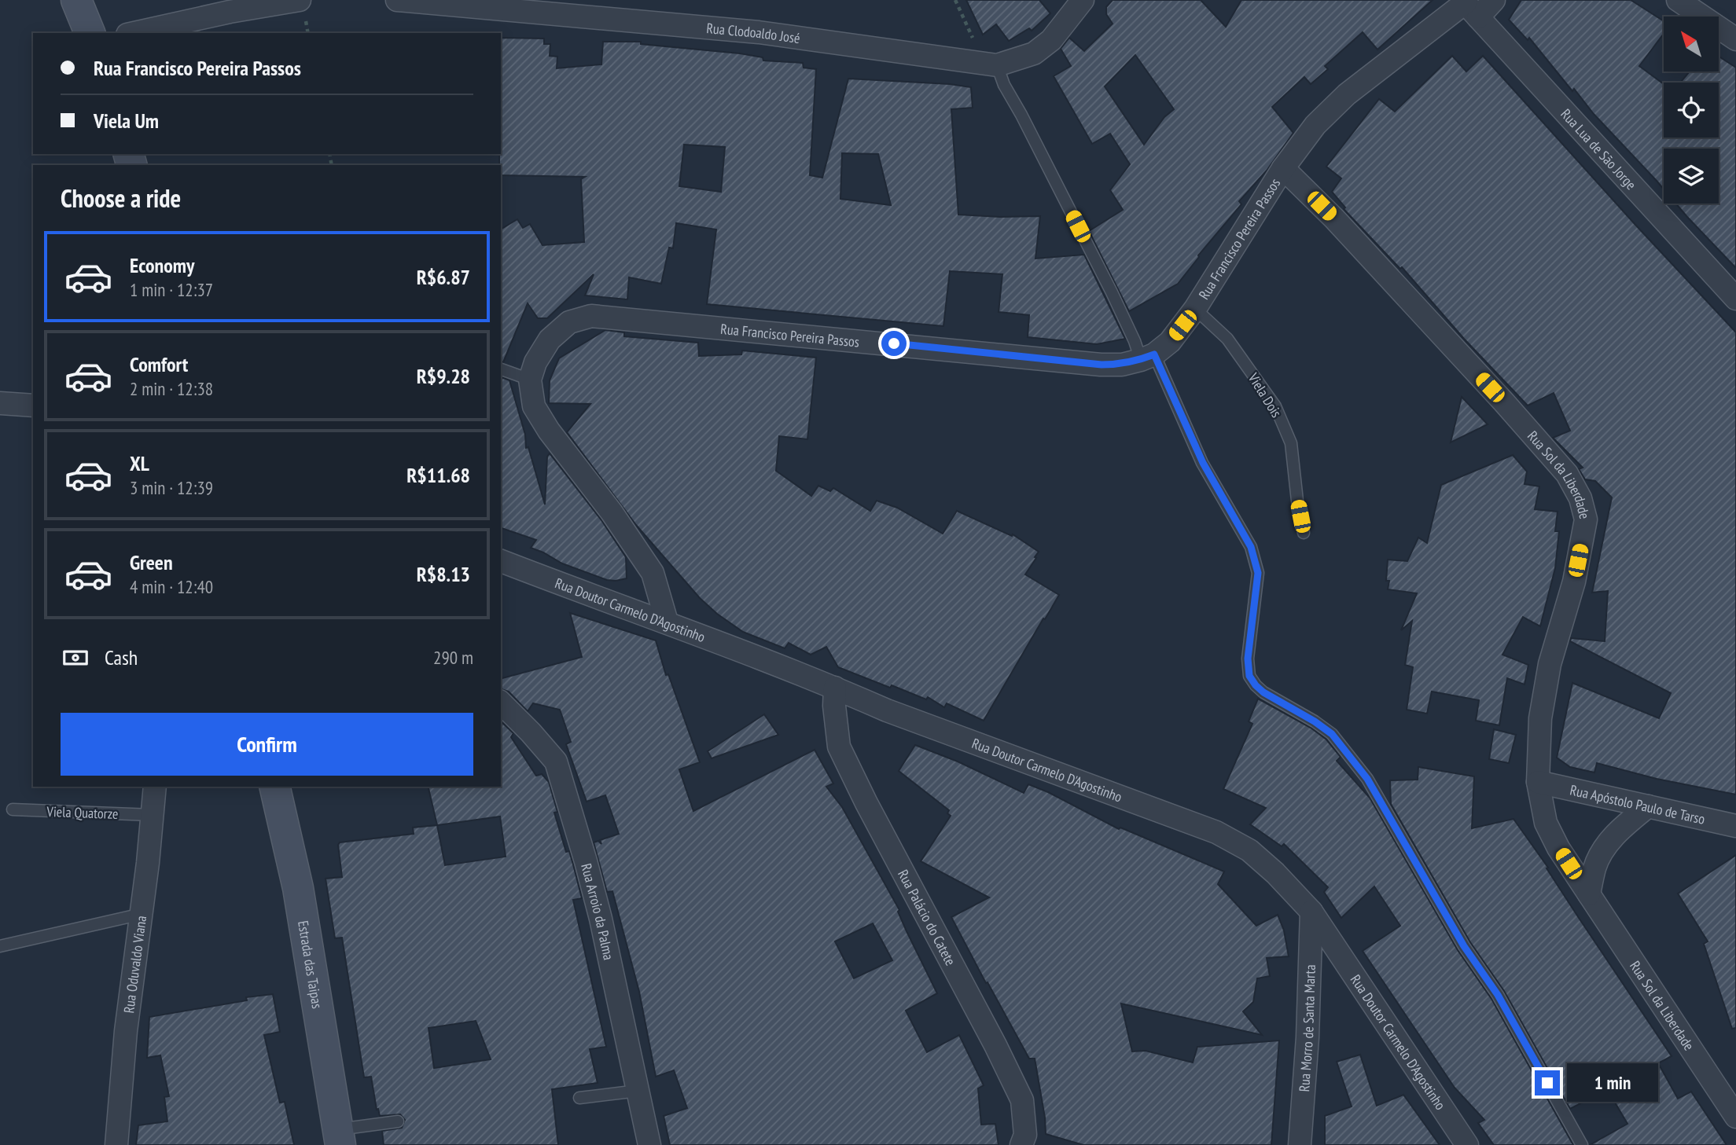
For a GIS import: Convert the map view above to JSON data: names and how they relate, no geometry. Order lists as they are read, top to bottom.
{
  "streets": {
    "main road": ["Estrada das Taipas"],
    "street": [
      "Rua Clodoaldo José",
      "Rua Lua de São Jorge",
      "Rua Francisco Pereira Passos",
      "Rua Sol da Liberdade",
      "Rua Doutor Carmelo D'Agostinho",
      "Rua Apóstolo Paulo de Tarso",
      "Rua Arroio da Palma",
      "Rua Palácio do Catete",
      "Rua Oduvaldo Viana",
      "Rua Morro de Santa Marta"
    ],
    "lane": ["Viela Dois", "Viela Quatorze"]
  },
  "crossings": [
    ["Rua Lua de São Jorge", "Rua Francisco Pereira Passos"],
    ["Rua Francisco Pereira Passos", "Viela Dois"],
    ["Rua Francisco Pereira Passos", "Rua Sol da Liberdade"],
    ["Rua Sol da Liberdade", "Rua Apóstolo Paulo de Tarso"],
    ["Rua Doutor Carmelo D'Agostinho", "Rua Palácio do Catete"],
    ["Rua Doutor Carmelo D'Agostinho", "Rua Morro de Santa Marta"],
    ["Viela Quatorze", "Rua Oduvaldo Viana"]
  ],
  "north": "top left",
  "page": {
    "banner": ["Rua Francisco Pereira Passos", "Viela Um"],
    "heading": "Choose a ride",
    "list": [
      {
        "name": "Economy",
        "note": "1 min · 12:37",
        "value": "R$6.87"
      },
      {
        "name": "Comfort",
        "note": "2 min · 12:38",
        "value": "R$9.28"
      },
      {
        "name": "XL",
        "note": "3 min · 12:39",
        "value": "R$11.68"
      },
      {
        "name": "Green",
        "note": "4 min · 12:40",
        "value": "R$8.13"
      }
    ],
    "pay": ["Cash", "290 m"],
    "buttons": "Confirm",
    "bubble": "1 min"
  }
}
